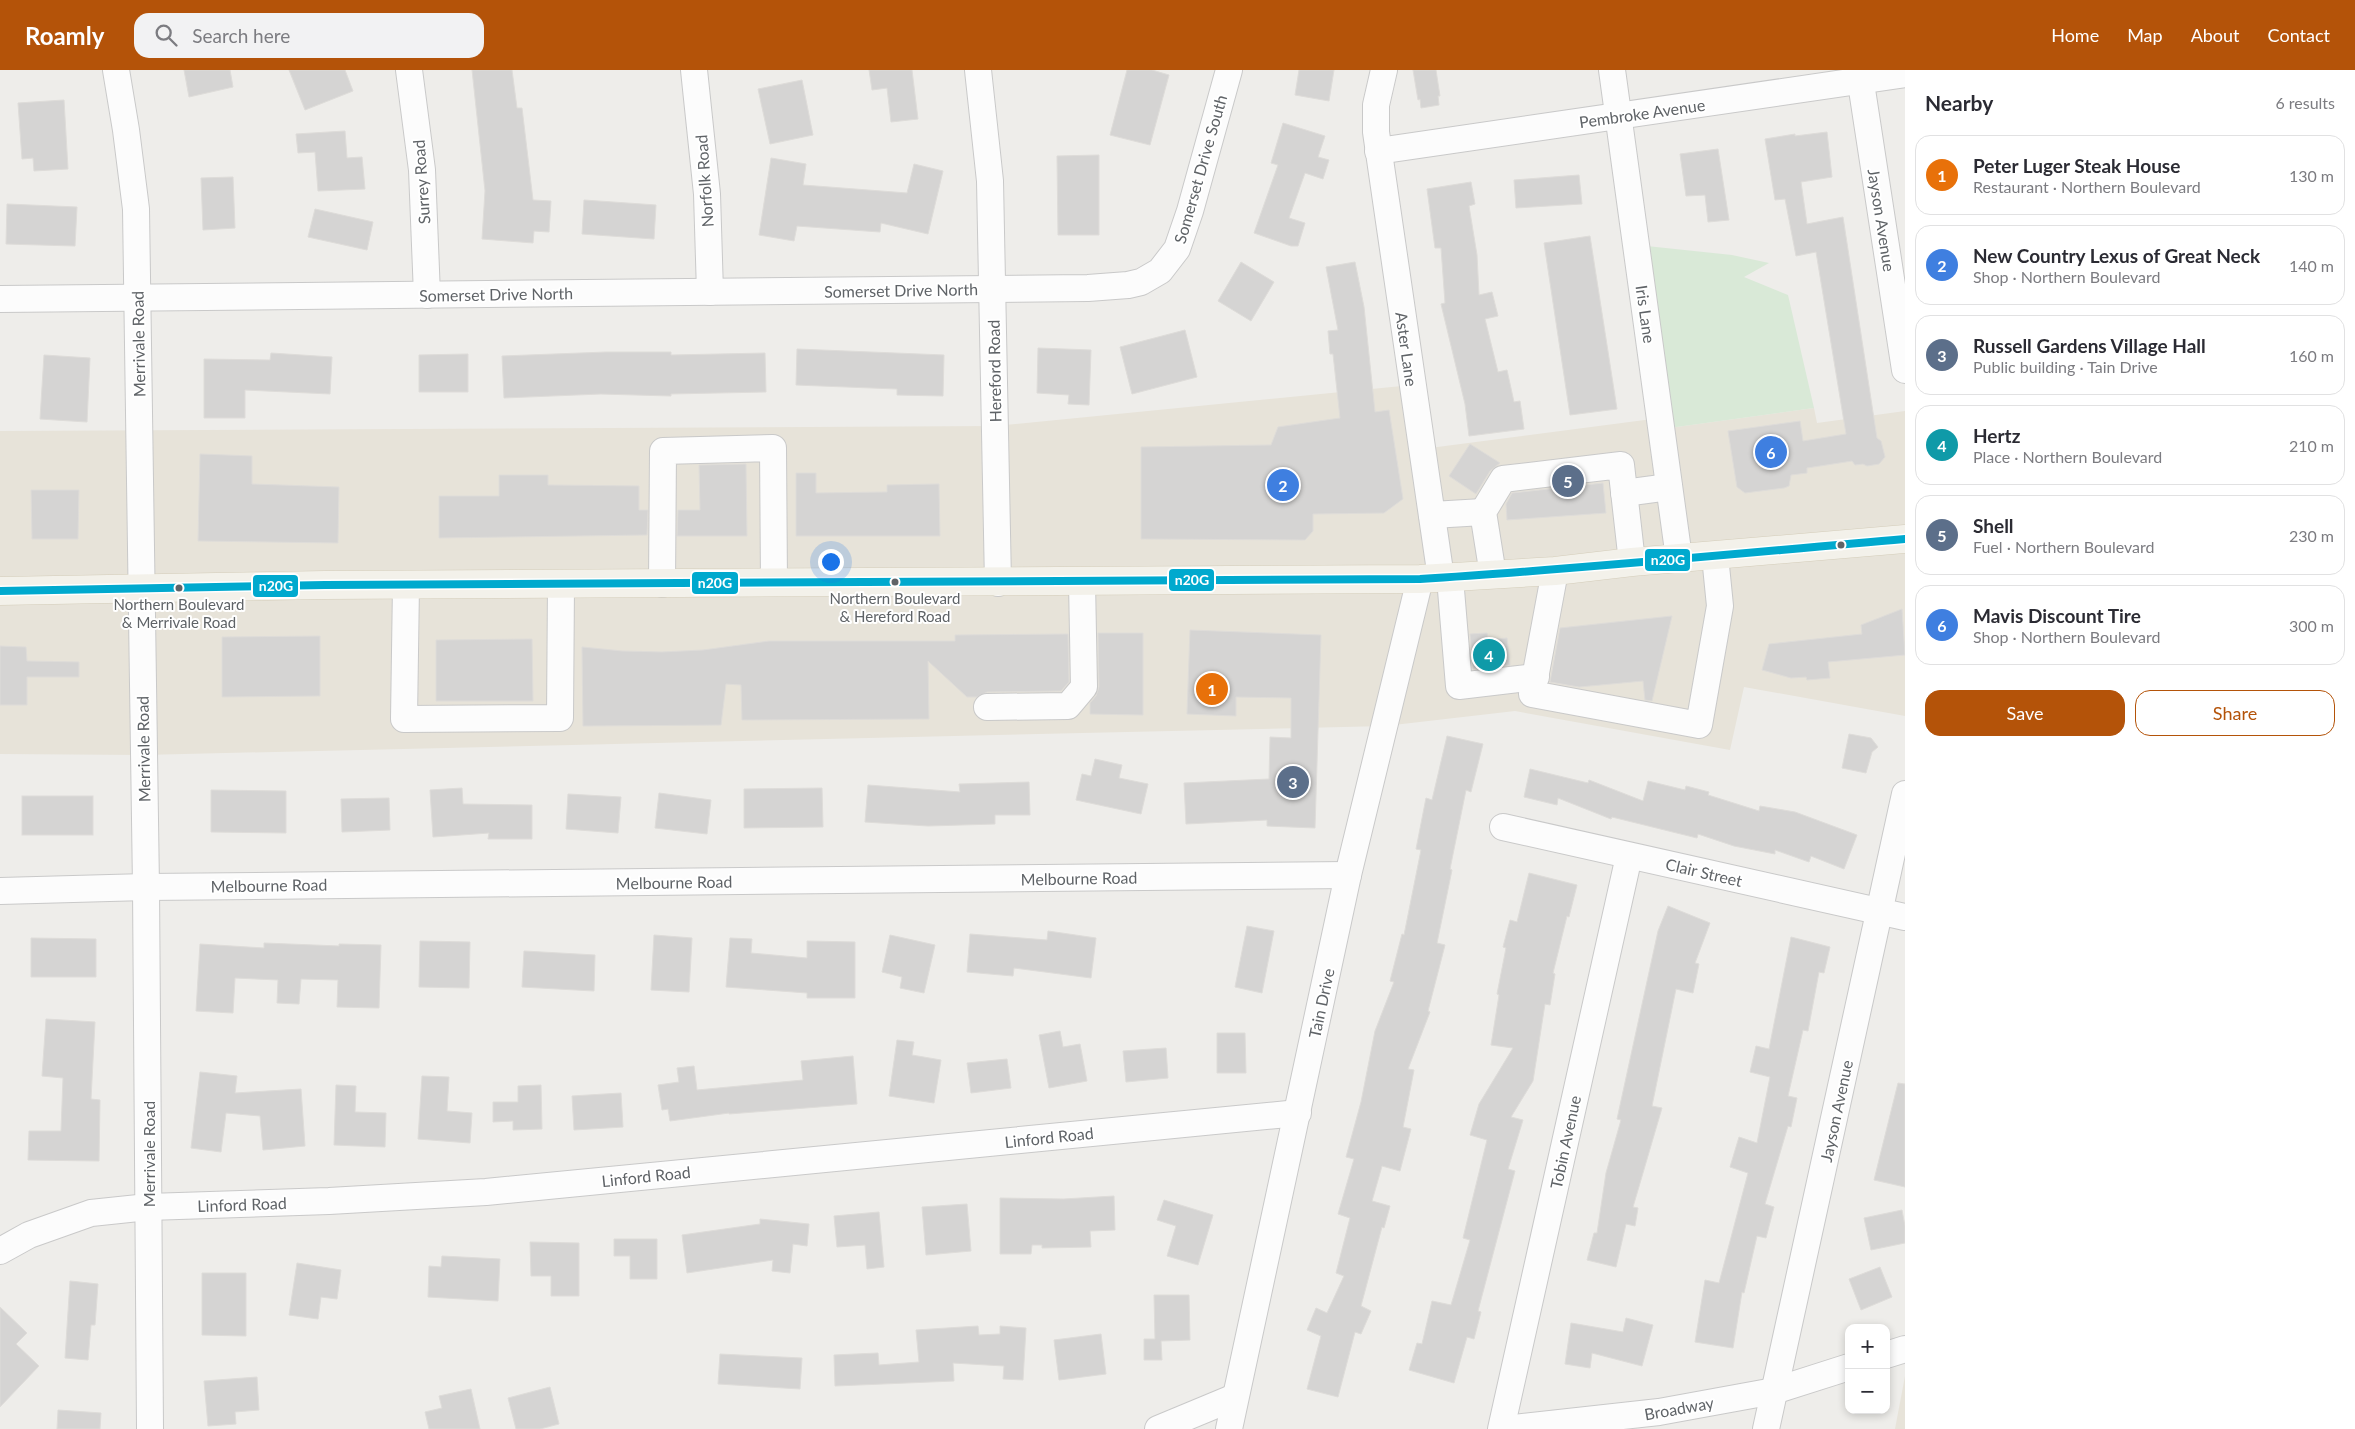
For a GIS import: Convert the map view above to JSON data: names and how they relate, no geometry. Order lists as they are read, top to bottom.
{
  "streets": {
    "street": [
      "Pembroke Avenue",
      "Somerset Drive South",
      "Norfolk Road",
      "Surrey Road",
      "Jayson Avenue",
      "Somerset Drive North",
      "Iris Lane",
      "Merrivale Road",
      "Aster Lane",
      "Hereford Road",
      "Clair Street",
      "Melbourne Road",
      "Tain Drive",
      "Linford Road",
      "Tobin Avenue",
      "Broadway"
    ]
  },
  "crossings": [
    ["Pembroke Avenue", "Jayson Avenue"],
    ["Pembroke Avenue", "Iris Lane"],
    ["Pembroke Avenue", "Aster Lane"],
    ["Somerset Drive South", "Somerset Drive North"],
    ["Somerset Drive South", "Hereford Road"],
    ["Norfolk Road", "Somerset Drive North"],
    ["Surrey Road", "Somerset Drive North"],
    ["Jayson Avenue", "Clair Street"],
    ["Jayson Avenue", "Broadway"],
    ["Somerset Drive North", "Merrivale Road"],
    ["Somerset Drive North", "Hereford Road"],
    ["Merrivale Road", "Melbourne Road"],
    ["Merrivale Road", "Linford Road"],
    ["Aster Lane", "Tain Drive"],
    ["Clair Street", "Tobin Avenue"],
    ["Melbourne Road", "Tain Drive"],
    ["Tain Drive", "Linford Road"],
    ["Tobin Avenue", "Broadway"]
  ],
  "places": ["Northern Boulevard & Hereford Road", "Northern Boulevard & Merrivale Road"],
  "lines": ["transit line n20G"],
  "page": {
    "header": "Roamly",
    "search": "Search here",
    "nav": [
      "Home",
      "Map",
      "About",
      "Contact"
    ],
    "heading": ["Nearby", "6 results"],
    "list": [
      {
        "mark": "1",
        "name": "Peter Luger Steak House",
        "note": "Restaurant · Northern Boulevard",
        "value": "130 m"
      },
      {
        "mark": "2",
        "name": "New Country Lexus of Great Neck",
        "note": "Shop · Northern Boulevard",
        "value": "140 m"
      },
      {
        "mark": "3",
        "name": "Russell Gardens Village Hall",
        "note": "Public building · Tain Drive",
        "value": "160 m"
      },
      {
        "mark": "4",
        "name": "Hertz",
        "note": "Place · Northern Boulevard",
        "value": "210 m"
      },
      {
        "mark": "5",
        "name": "Shell",
        "note": "Fuel · Northern Boulevard",
        "value": "230 m"
      },
      {
        "mark": "6",
        "name": "Mavis Discount Tire",
        "note": "Shop · Northern Boulevard",
        "value": "300 m"
      }
    ],
    "pins": [
      "6",
      "5",
      "2",
      "4",
      "1",
      "3"
    ],
    "buttons": ["Save", "Share"],
    "map_buttons": ["+", "−"]
  }
}
